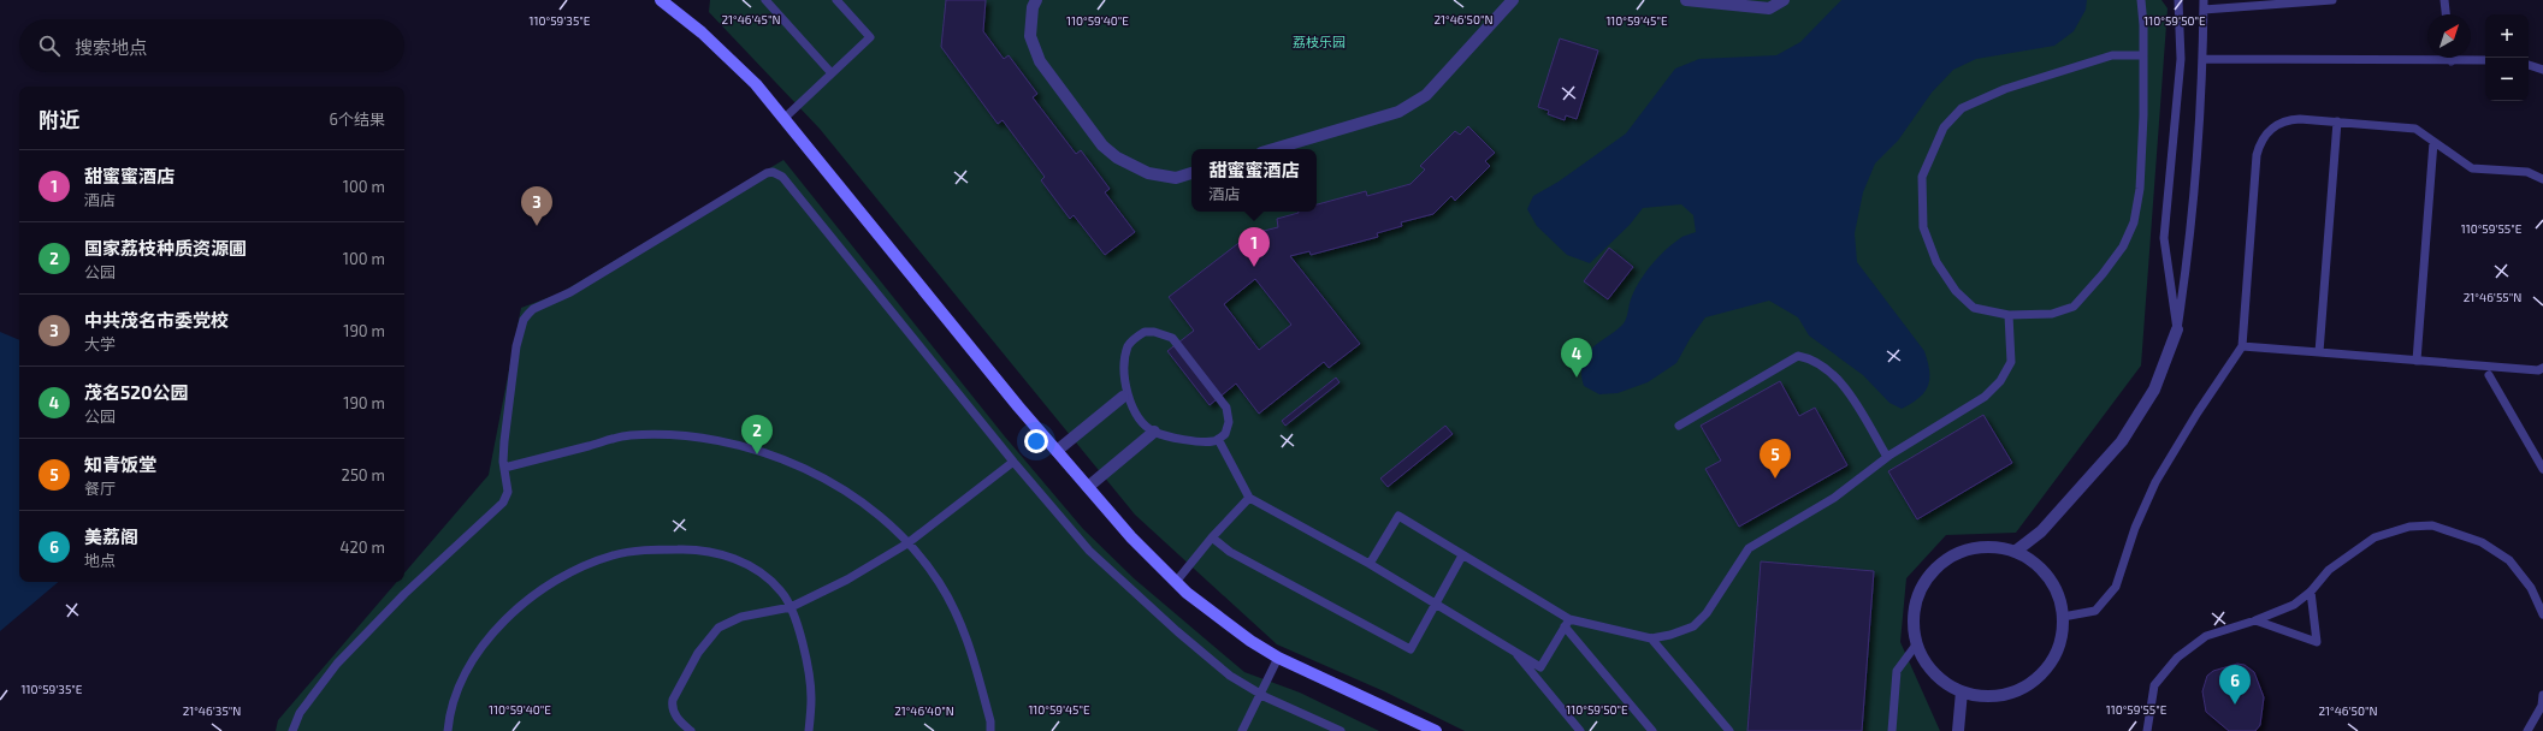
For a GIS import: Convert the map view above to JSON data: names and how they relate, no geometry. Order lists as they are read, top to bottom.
{
  "parks": ["荔枝乐园"],
  "north": "top right",
  "page": {
    "map_buttons": ["+", "−"],
    "search": "搜索地点",
    "heading": ["附近", "6个结果"],
    "popup": ["甜蜜蜜酒店", "酒店"],
    "list": [
      {
        "mark": "1",
        "name": "甜蜜蜜酒店",
        "note": "酒店",
        "value": "100 m"
      },
      {
        "mark": "2",
        "name": "国家荔枝种质资源圃",
        "note": "公园",
        "value": "100 m"
      },
      {
        "mark": "3",
        "name": "中共茂名市委党校",
        "note": "大学",
        "value": "190 m"
      },
      {
        "mark": "4",
        "name": "茂名520公园",
        "note": "公园",
        "value": "190 m"
      },
      {
        "mark": "5",
        "name": "知青饭堂",
        "note": "餐厅",
        "value": "250 m"
      },
      {
        "mark": "6",
        "name": "美荔阁",
        "note": "地点",
        "value": "420 m"
      }
    ],
    "pins": [
      "3",
      "1",
      "4",
      "2",
      "5",
      "6"
    ]
  },
  "coordinates": [
    "21°46'45\"N",
    "21°46'50\"N",
    "110°59'35\"E",
    "110°59'45\"E",
    "110°59'40\"E",
    "110°59'50\"E",
    "110°59'55\"E",
    "21°46'55\"N",
    "21°46'35\"N",
    "21°46'40\"N"
  ]
}
